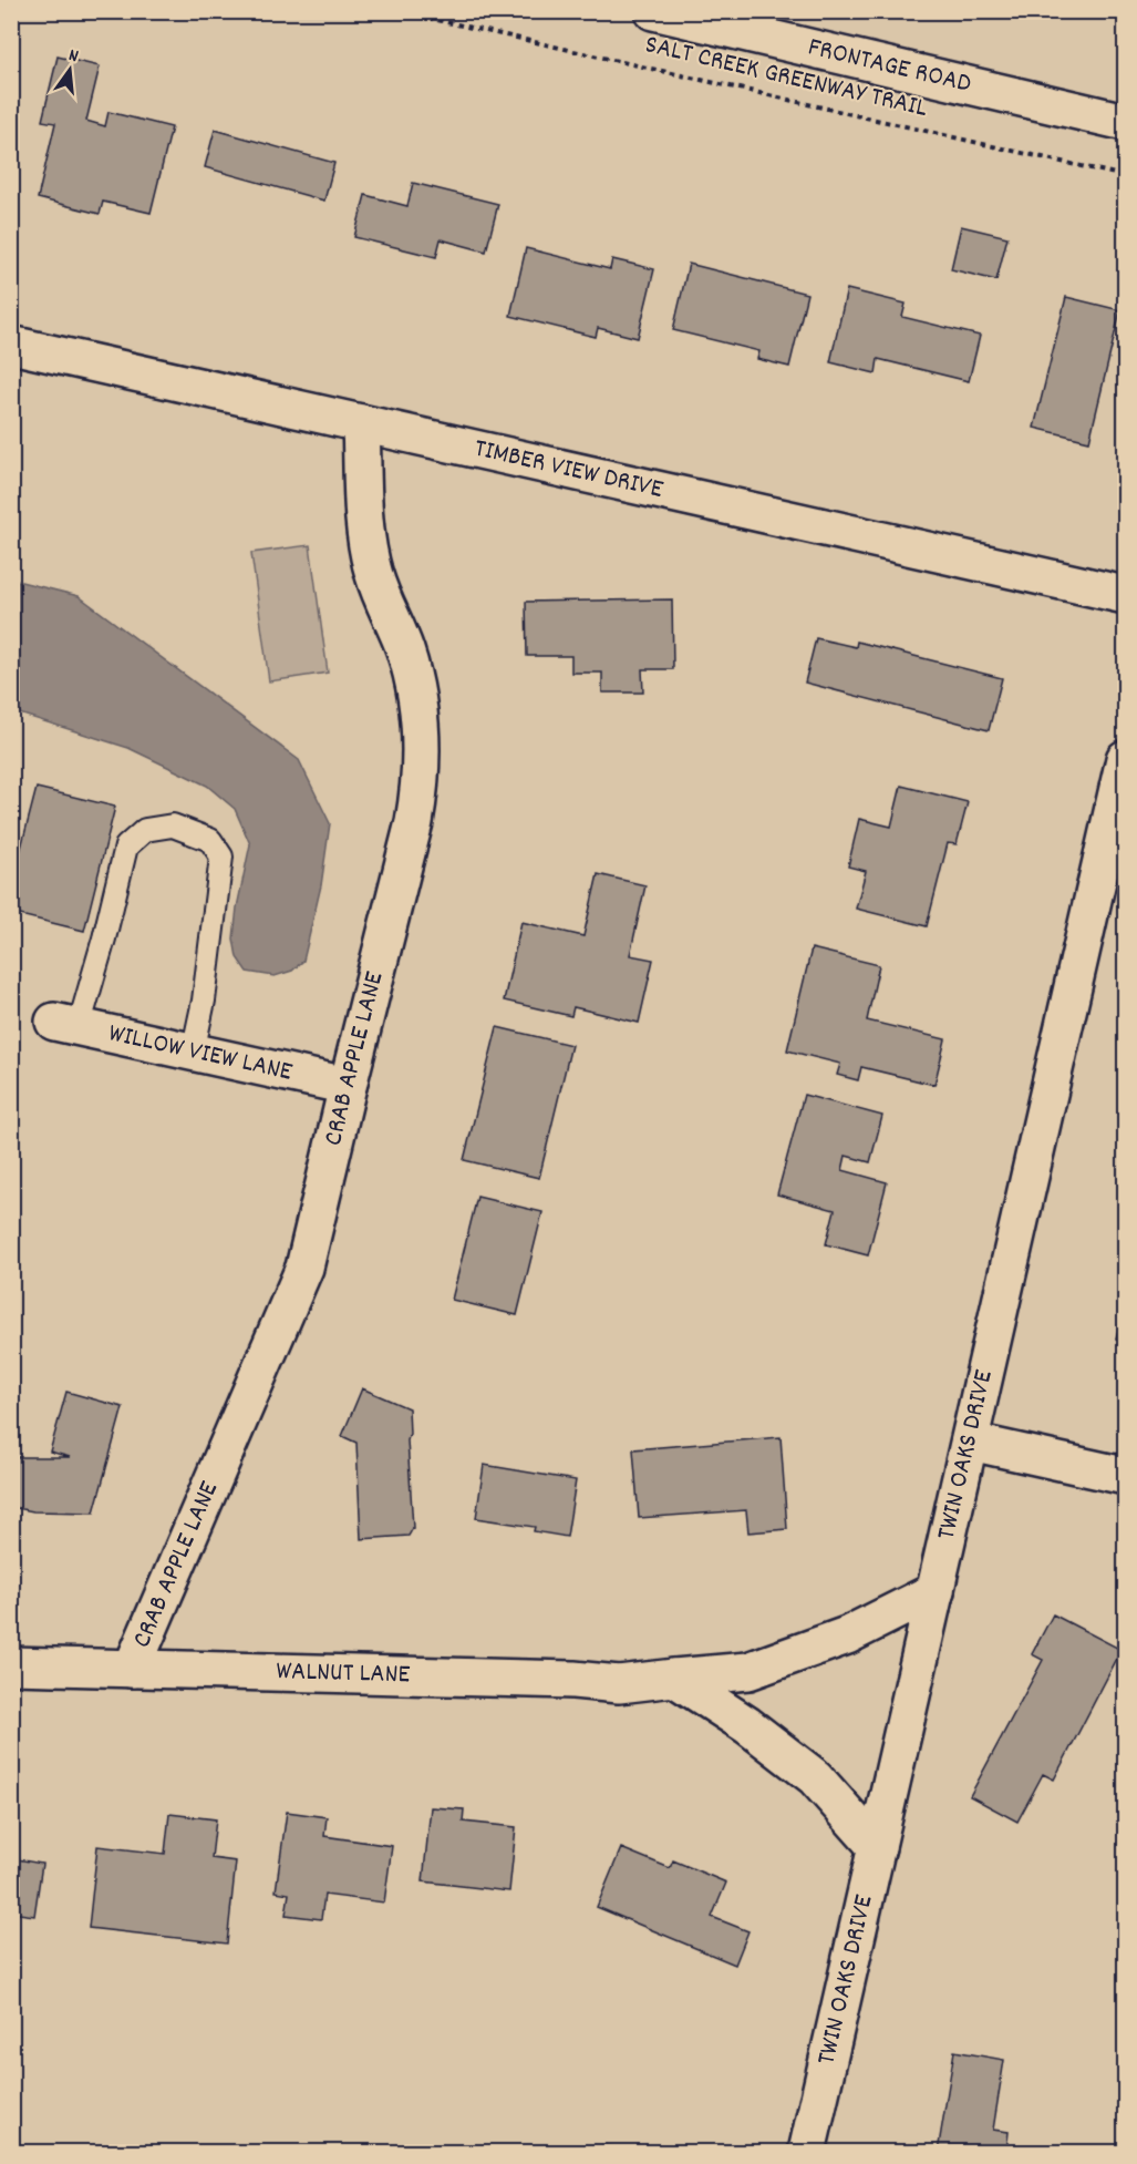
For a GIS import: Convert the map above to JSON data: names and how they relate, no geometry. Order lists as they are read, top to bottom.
{
  "streets": {
    "street": [
      "FRONTAGE ROAD",
      "TIMBER VIEW DRIVE",
      "WILLOW VIEW LANE",
      "CRAB APPLE LANE",
      "TWIN OAKS DRIVE",
      "WALNUT LANE"
    ],
    "path": ["SALT CREEK GREENWAY TRAIL"]
  },
  "crossings": [
    ["TIMBER VIEW DRIVE", "CRAB APPLE LANE"],
    ["WILLOW VIEW LANE", "CRAB APPLE LANE"],
    ["CRAB APPLE LANE", "WALNUT LANE"],
    ["TWIN OAKS DRIVE", "WALNUT LANE"]
  ],
  "north": "top"
}
